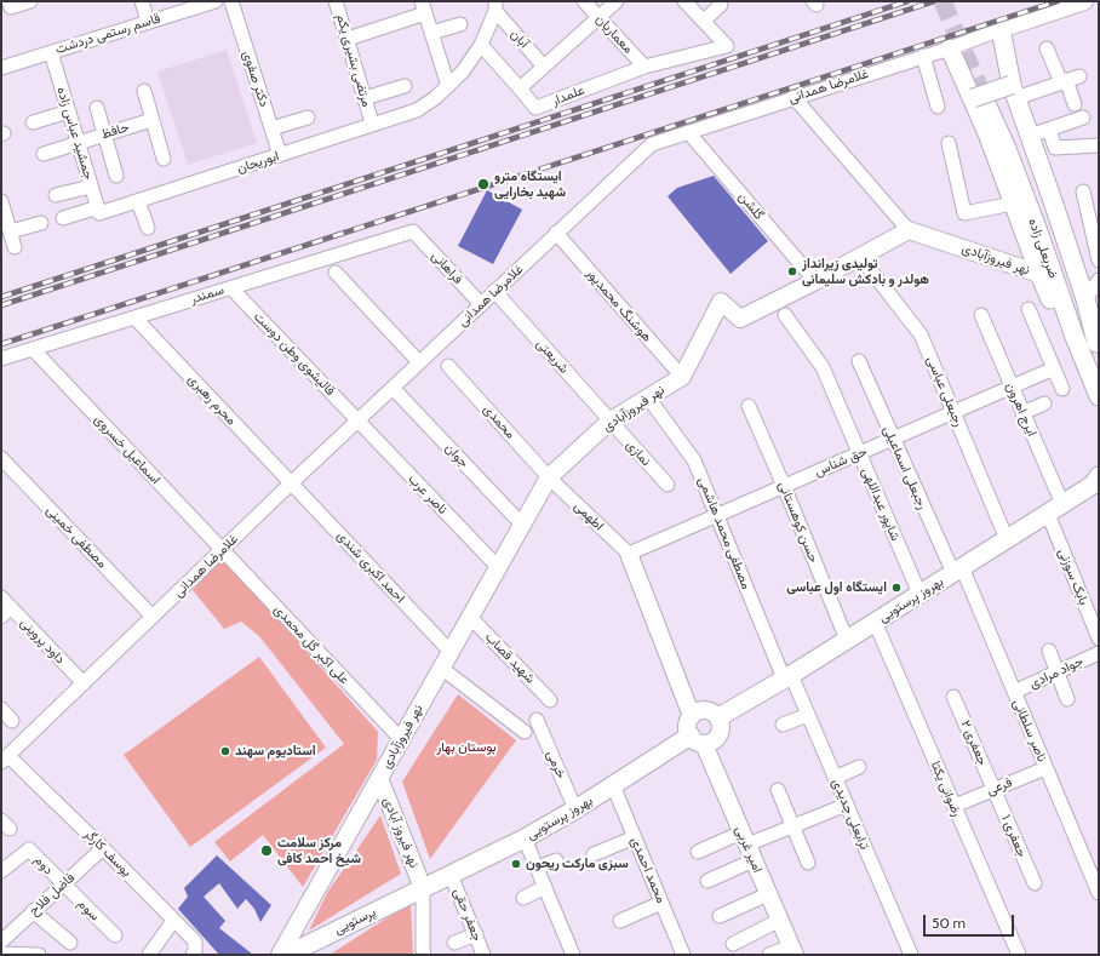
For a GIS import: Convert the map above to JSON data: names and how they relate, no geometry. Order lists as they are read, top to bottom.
{
  "streets": {
    "main road": ["ضربعلی زاده", "بهروز پرستویی", "پرستویی"],
    "street": [
      "قاسم رستمی دردشت",
      "معماریان",
      "آبان",
      "مرتضی بشیری یکم",
      "دکتر صفوی",
      "غلامرضا همدانی",
      "علمدار",
      "حافظ",
      "جمشید عباس زاده",
      "ابوریحان",
      "گلشن",
      "نهر فیروزآبادی",
      "فراهانی",
      "سمندر",
      "هوشنگ محمدپور",
      "قالیشوی وطن دوست",
      "شریعتی",
      "رجبعلی عباسی",
      "محرم رهبری",
      "ایرج اهرون",
      "محمدی",
      "اسماعیل خسروی",
      "نمازی",
      "جوان",
      "حق شناس",
      "رجبعلی اسماعیلی",
      "ناصر عرب",
      "شاپور عبداللهی",
      "اطهمی",
      "حسن کوهستانی",
      "مصطفی محمد هاشمی",
      "مصطفی خمینی",
      "احمد اکبری شندی",
      "بابک سوزنی",
      "داود پروینی",
      "علی اکبر گل محمدی",
      "شهید قصاب",
      "جواد مرادی",
      "ناصر سلطانی",
      "جعفری ۲",
      "خرمی",
      "فرعی",
      "رضوانی یکتا",
      "ترابعلی جدیدی",
      "نهر فیروز آبادی",
      "جعفری ۱",
      "امیر غربی",
      "یوسف کارگر",
      "دوم",
      "محمد احمدی",
      "فاضل فلاح",
      "سوم",
      "جعفر حقی"
    ]
  },
  "crossings": [
    ["قاسم رستمی دردشت", "جمشید عباس زاده"],
    ["معماریان", "علمدار"],
    ["آبان", "ابوریحان"],
    ["دکتر صفوی", "ابوریحان"],
    ["غلامرضا همدانی", "گلشن"],
    ["غلامرضا همدانی", "فراهانی"],
    ["غلامرضا همدانی", "هوشنگ محمدپور"],
    ["غلامرضا همدانی", "قالیشوی وطن دوست"],
    ["غلامرضا همدانی", "شریعتی"],
    ["غلامرضا همدانی", "محرم رهبری"],
    ["غلامرضا همدانی", "اسماعیل خسروی"],
    ["غلامرضا همدانی", "جوان"],
    ["غلامرضا همدانی", "ناصر عرب"],
    ["غلامرضا همدانی", "مصطفی خمینی"],
    ["غلامرضا همدانی", "احمد اکبری شندی"],
    ["غلامرضا همدانی", "داود پروینی"],
    ["غلامرضا همدانی", "علی اکبر گل محمدی"],
    ["غلامرضا همدانی", "یوسف کارگر"],
    ["حافظ", "جمشید عباس زاده"],
    ["جمشید عباس زاده", "ابوریحان"],
    ["نهر فیروزآبادی", "هوشنگ محمدپور"],
    ["نهر فیروزآبادی", "شریعتی"],
    ["نهر فیروزآبادی", "محمدی"],
    ["نهر فیروزآبادی", "نمازی"],
    ["نهر فیروزآبادی", "جوان"],
    ["نهر فیروزآبادی", "ناصر عرب"],
    ["نهر فیروزآبادی", "اطهمی"],
    ["نهر فیروزآبادی", "مصطفی محمد هاشمی"],
    ["نهر فیروزآبادی", "احمد اکبری شندی"],
    ["نهر فیروزآبادی", "علی اکبر گل محمدی"],
    ["نهر فیروزآبادی", "شهید قصاب"],
    ["نهر فیروزآبادی", "نهر فیروز آبادی"],
    ["فراهانی", "سمندر"],
    ["سمندر", "قالیشوی وطن دوست"],
    ["سمندر", "محرم رهبری"],
    ["سمندر", "اسماعیل خسروی"],
    ["قالیشوی وطن دوست", "ناصر عرب"],
    ["شریعتی", "نمازی"],
    ["رجبعلی عباسی", "حق شناس"],
    ["رجبعلی عباسی", "بهروز پرستویی"],
    ["محرم رهبری", "احمد اکبری شندی"],
    ["ایرج اهرون", "حق شناس"],
    ["ایرج اهرون", "بهروز پرستویی"],
    ["محمدی", "اطهمی"],
    ["اسماعیل خسروی", "علی اکبر گل محمدی"],
    ["حق شناس", "رجبعلی اسماعیلی"],
    ["حق شناس", "شاپور عبداللهی"],
    ["حق شناس", "اطهمی"],
    ["حق شناس", "حسن کوهستانی"],
    ["حق شناس", "مصطفی محمد هاشمی"],
    ["رجبعلی اسماعیلی", "بهروز پرستویی"],
    ["رجبعلی اسماعیلی", "ناصر سلطانی"],
    ["شاپور عبداللهی", "بهروز پرستویی"],
    ["حسن کوهستانی", "بهروز پرستویی"],
    ["مصطفی محمد هاشمی", "بهروز پرستویی"],
    ["مصطفی محمد هاشمی", "ترابعلی جدیدی"],
    ["بابک سوزنی", "بهروز پرستویی"],
    ["بهروز پرستویی", "ناصر سلطانی"],
    ["بهروز پرستویی", "خرمی"],
    ["بهروز پرستویی", "رضوانی یکتا"],
    ["بهروز پرستویی", "ترابعلی جدیدی"],
    ["بهروز پرستویی", "نهر فیروز آبادی"],
    ["بهروز پرستویی", "امیر غربی"],
    ["بهروز پرستویی", "محمد احمدی"],
    ["بهروز پرستویی", "جعفر حقی"],
    ["بهروز پرستویی", "پرستویی"],
    ["جواد مرادی", "ناصر سلطانی"],
    ["ناصر سلطانی", "فرعی"],
    ["جعفری ۲", "فرعی"],
    ["جعفری ۲", "جعفری ۱"],
    ["فرعی", "رضوانی یکتا"],
    ["فرعی", "جعفری ۱"],
    ["نهر فیروز آبادی", "پرستویی"],
    ["یوسف کارگر", "فاضل فلاح"],
    ["دوم", "فاضل فلاح"],
    ["دوم", "سوم"],
    ["فاضل فلاح", "سوم"]
  ],
  "parks": ["بوستان بهار"],
  "places": [
    "ایستگاه مترو شهید بخارایی",
    "تولیدی زیرانداز هولدر و بادکش سلیمانی",
    "ایستگاه اول عباسی",
    "استادیوم سهند",
    "مرکز سلامت شیخ احمد کافی",
    "سبزی مارکت ریحون"
  ],
  "scale_bar": "50 m"
}
